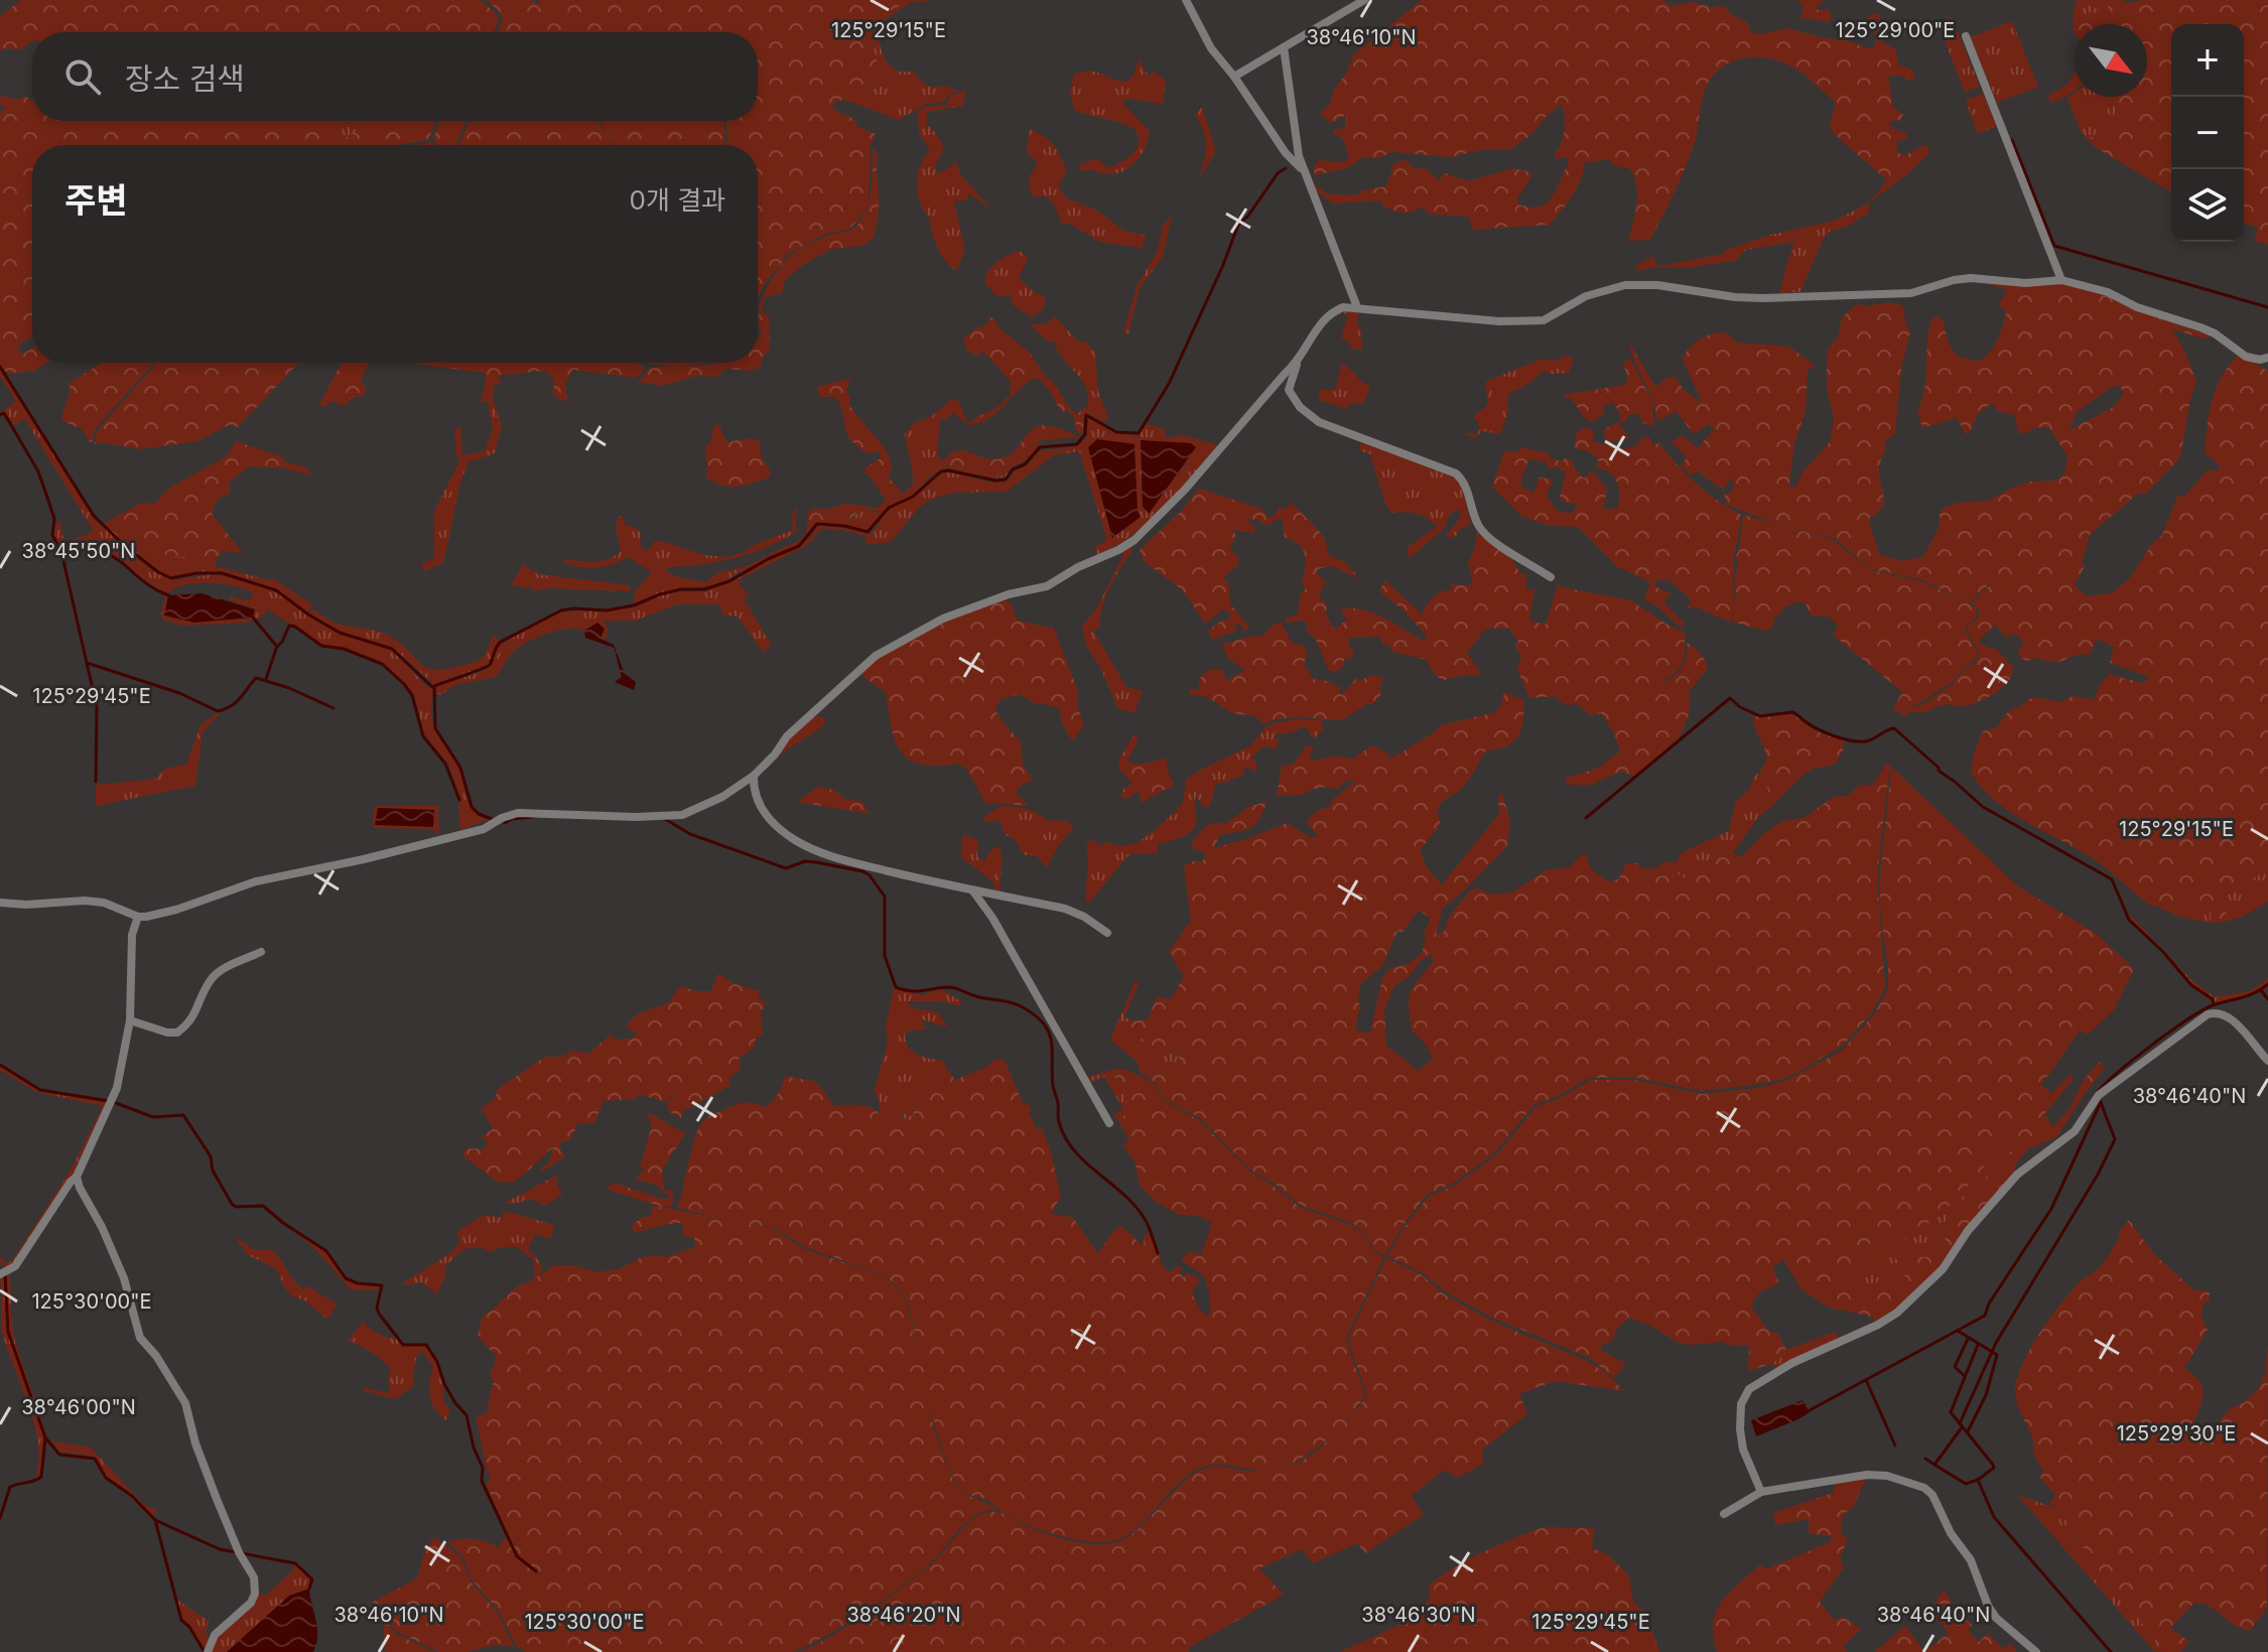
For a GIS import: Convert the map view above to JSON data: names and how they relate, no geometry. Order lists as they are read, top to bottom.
{
  "north": "bottom right",
  "page": {
    "map_buttons": ["+", "−"],
    "search": "장소 검색",
    "heading": ["주변", "0개 결과"]
  },
  "coordinates": [
    "125°29'15\"E",
    "125°29'00\"E",
    "38°46'10\"N",
    "38°45'50\"N",
    "125°29'45\"E",
    "38°46'40\"N",
    "125°30'00\"E",
    "38°46'00\"N",
    "125°29'30\"E",
    "38°46'20\"N",
    "38°46'30\"N"
  ]
}
